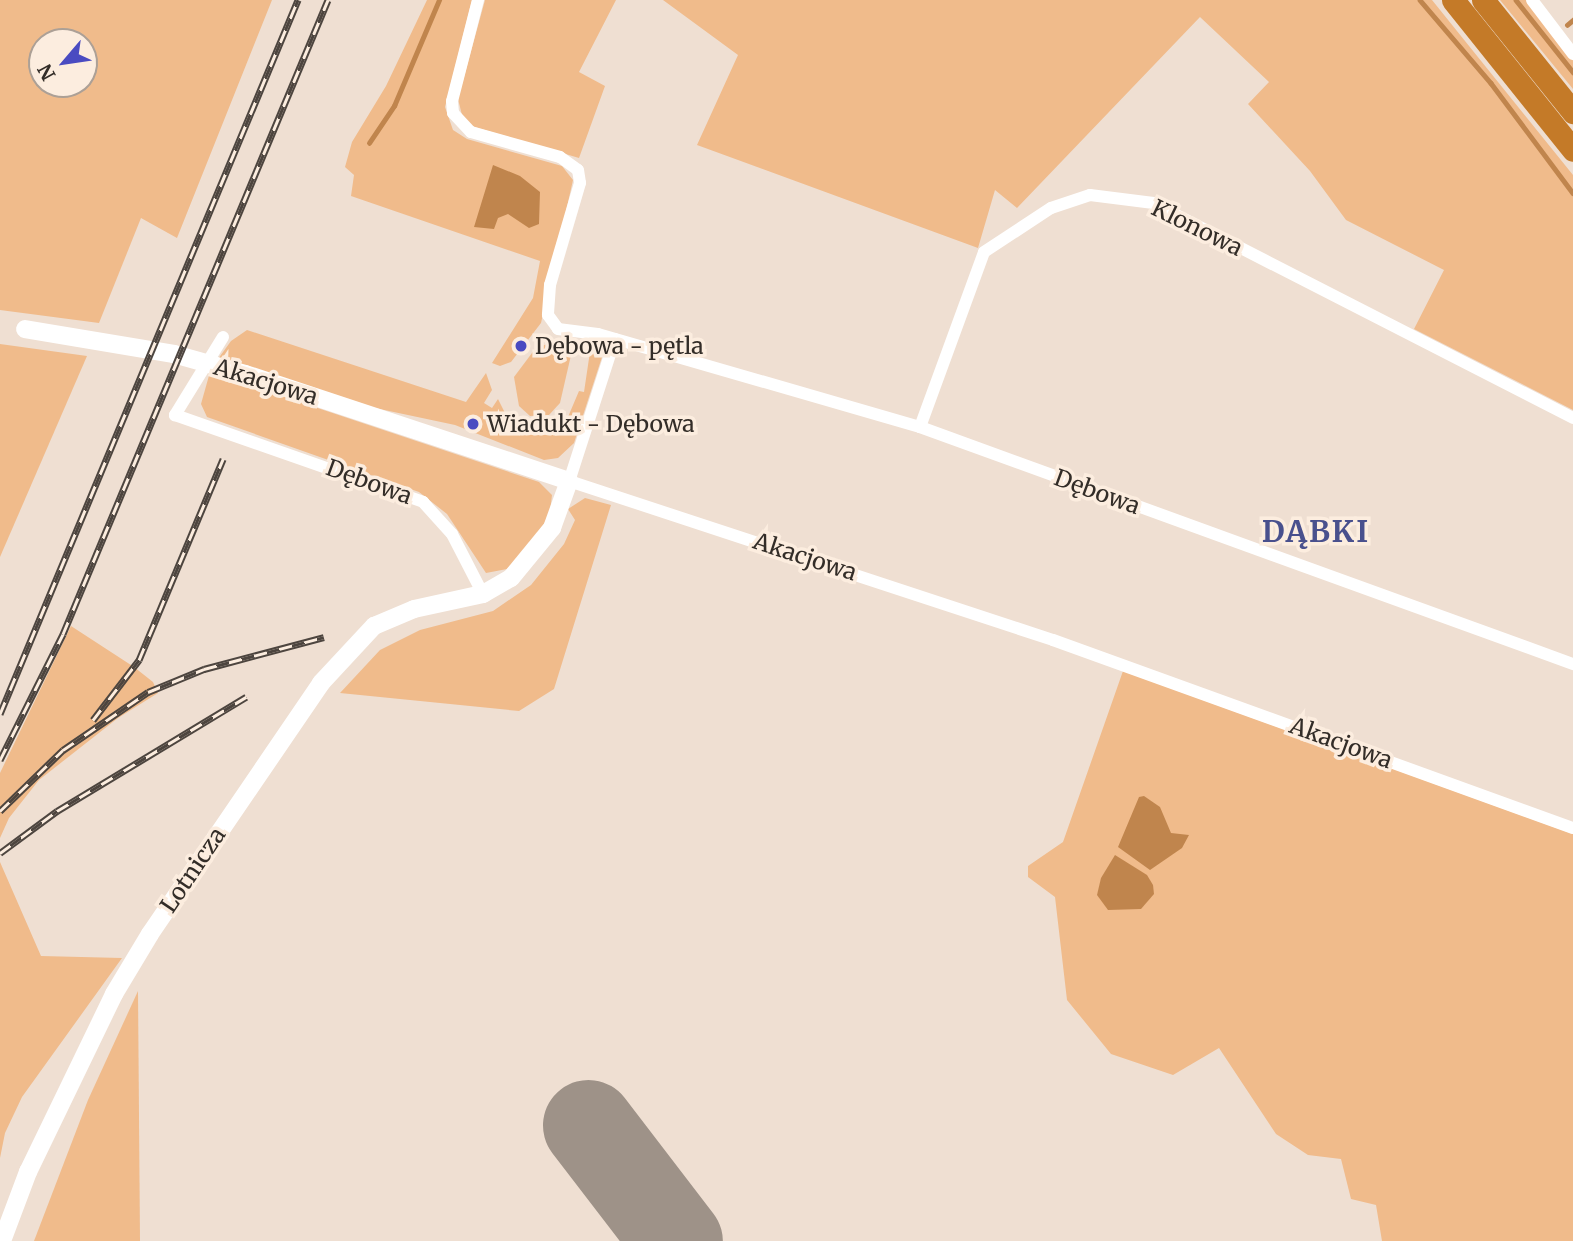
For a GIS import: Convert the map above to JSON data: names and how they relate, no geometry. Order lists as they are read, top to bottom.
{
  "streets": {
    "street": [
      "Klonowa",
      "Akacjowa",
      "Dębowa",
      "Lotnicza"
    ]
  },
  "crossings": [
    ["Klonowa", "Dębowa"],
    ["Dębowa", "Lotnicza"]
  ],
  "districts": ["DĄBKI"],
  "places": ["Dębowa - pętla", "Wiadukt - Dębowa"],
  "north": "bottom left"
}
